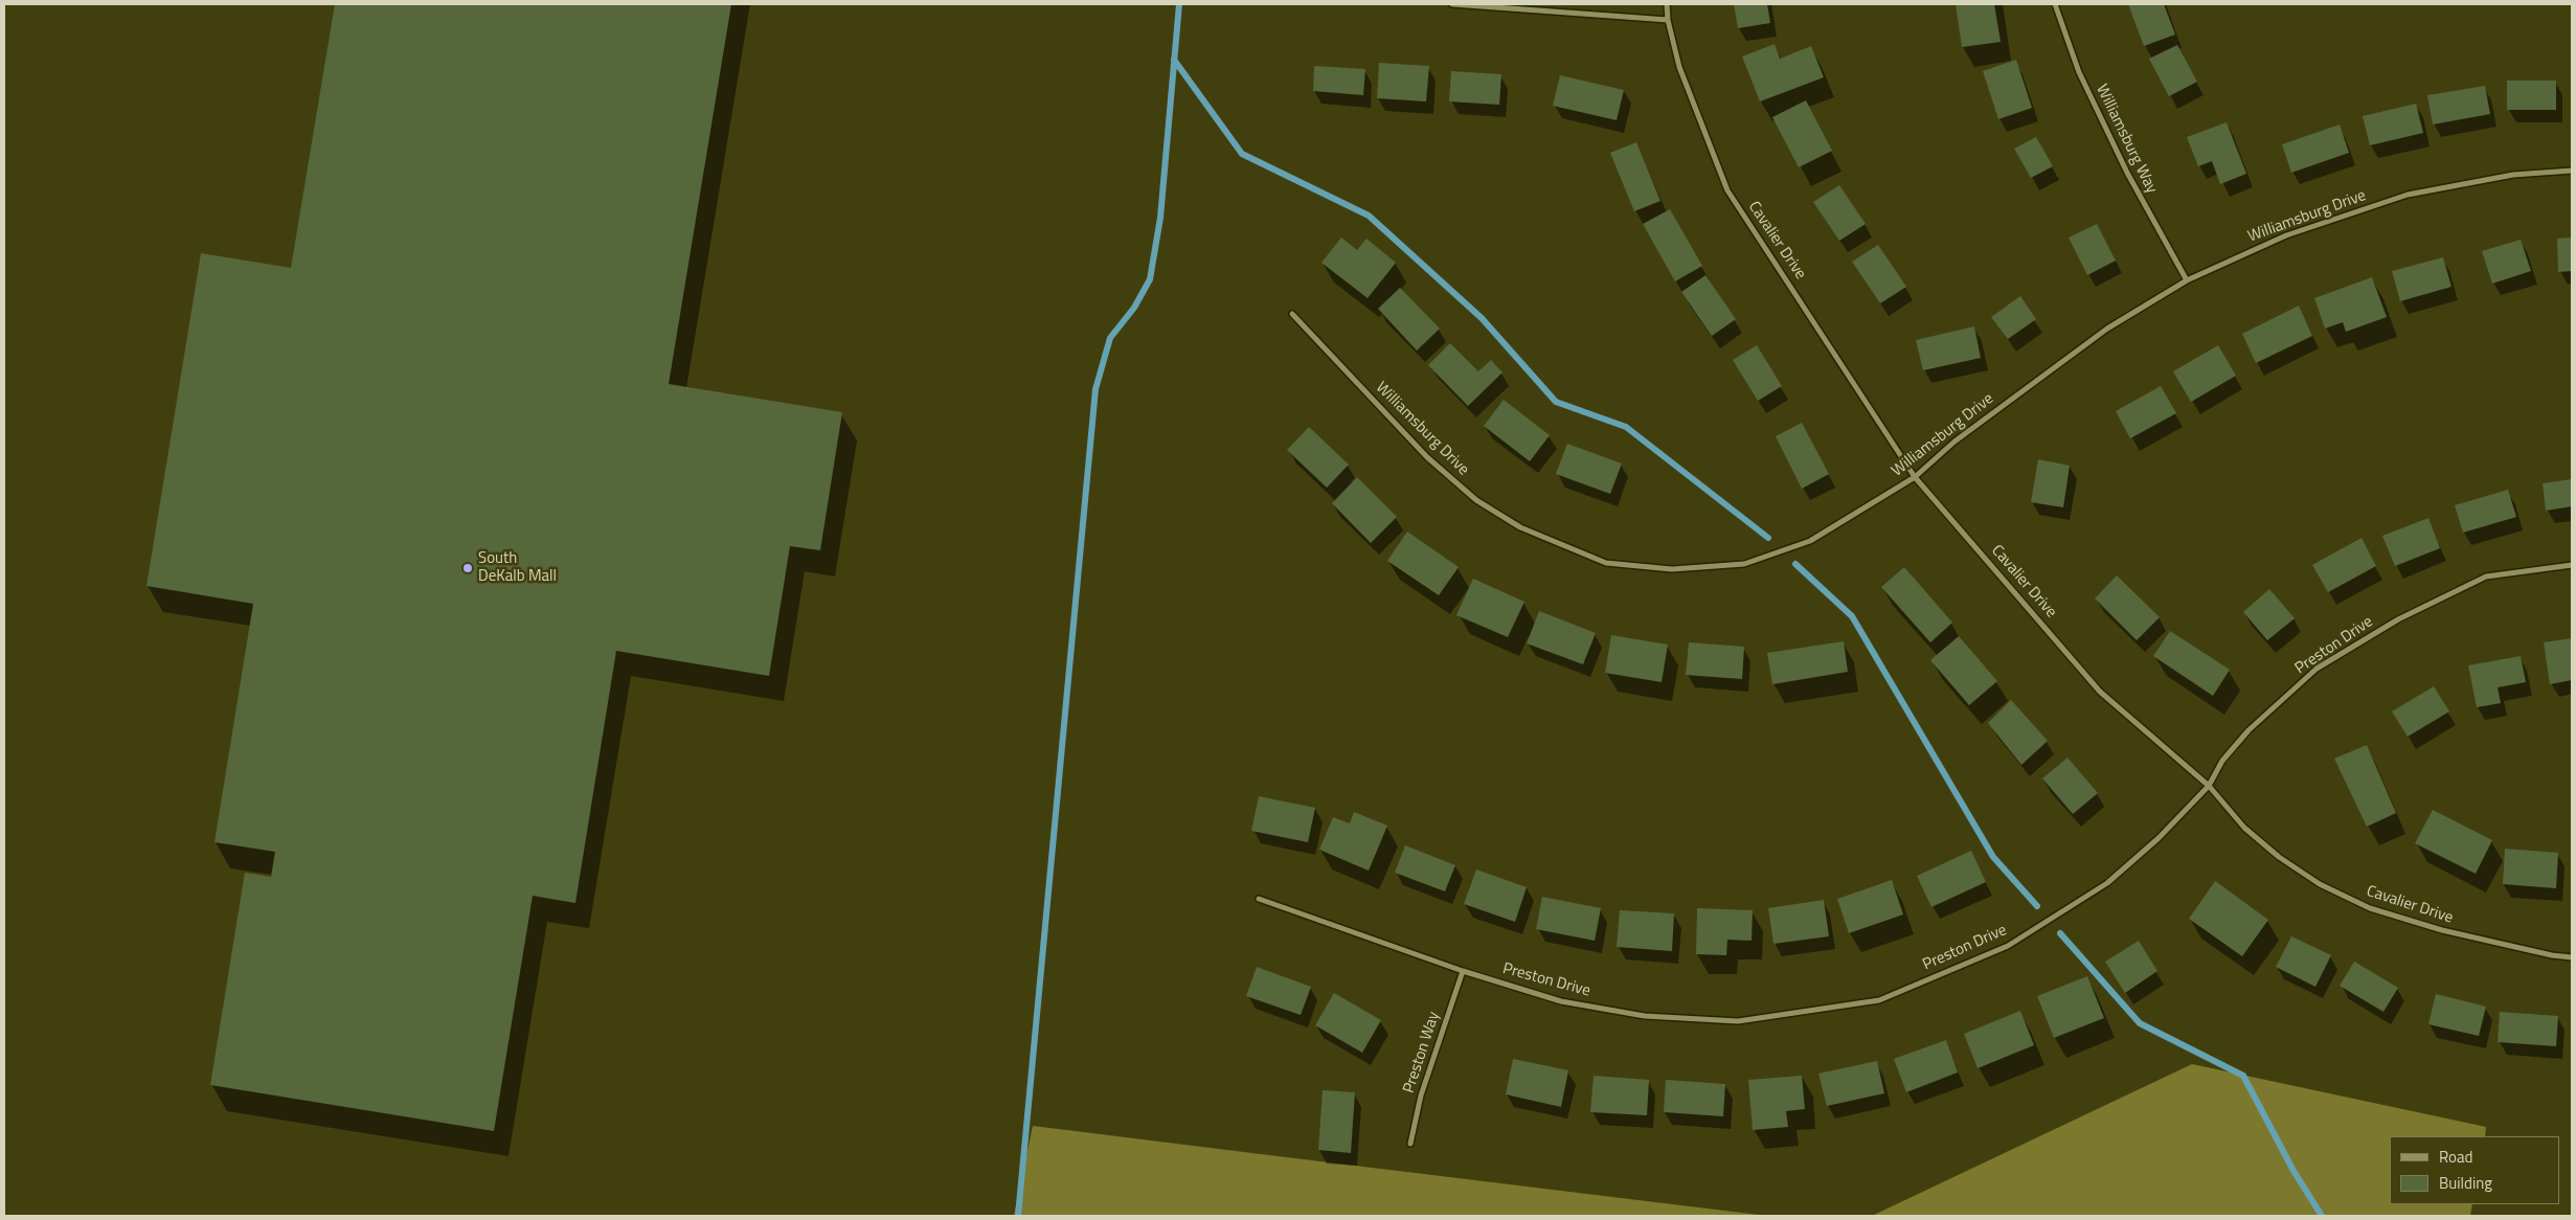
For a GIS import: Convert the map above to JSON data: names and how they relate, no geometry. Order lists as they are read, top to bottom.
{
  "streets": {
    "street": [
      "Williamsburg Way",
      "Williamsburg Drive",
      "Cavalier Drive",
      "Preston Drive",
      "Preston Way"
    ]
  },
  "crossings": [
    ["Williamsburg Way", "Williamsburg Drive"],
    ["Williamsburg Drive", "Cavalier Drive"],
    ["Cavalier Drive", "Preston Drive"],
    ["Preston Drive", "Preston Way"]
  ],
  "places": ["South DeKalb Mall"],
  "legend": ["Road", "Building"]
}
